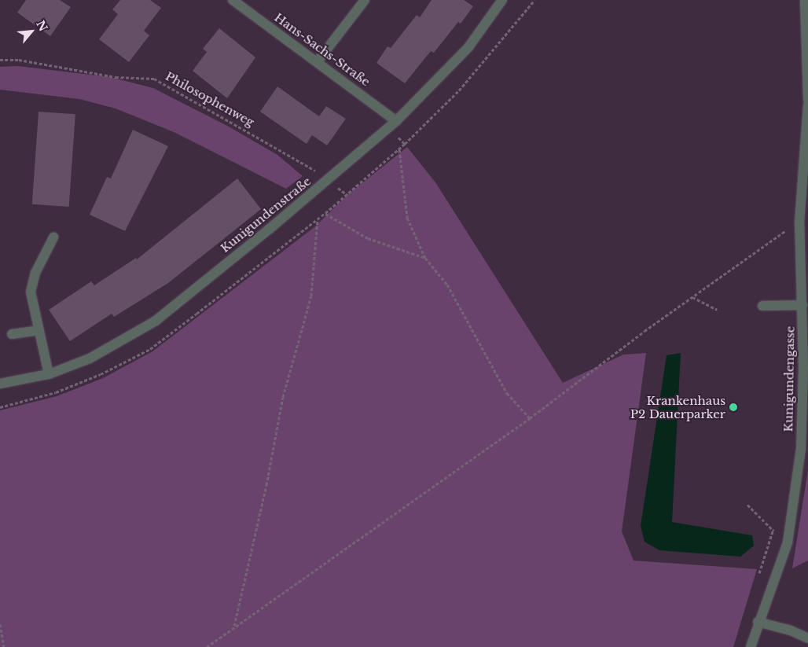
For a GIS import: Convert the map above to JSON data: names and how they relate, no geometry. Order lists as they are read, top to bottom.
{
  "streets": {
    "street": ["Hans-Sachs-Straße", "Kunigundenstraße", "Kunigundengasse"],
    "path": ["Philosophenweg"]
  },
  "crossings": [
    ["Hans-Sachs-Straße", "Kunigundenstraße"],
    ["Philosophenweg", "Kunigundenstraße"]
  ],
  "places": ["Krankenhaus P2 Dauerparker"],
  "north": "top right"
}
